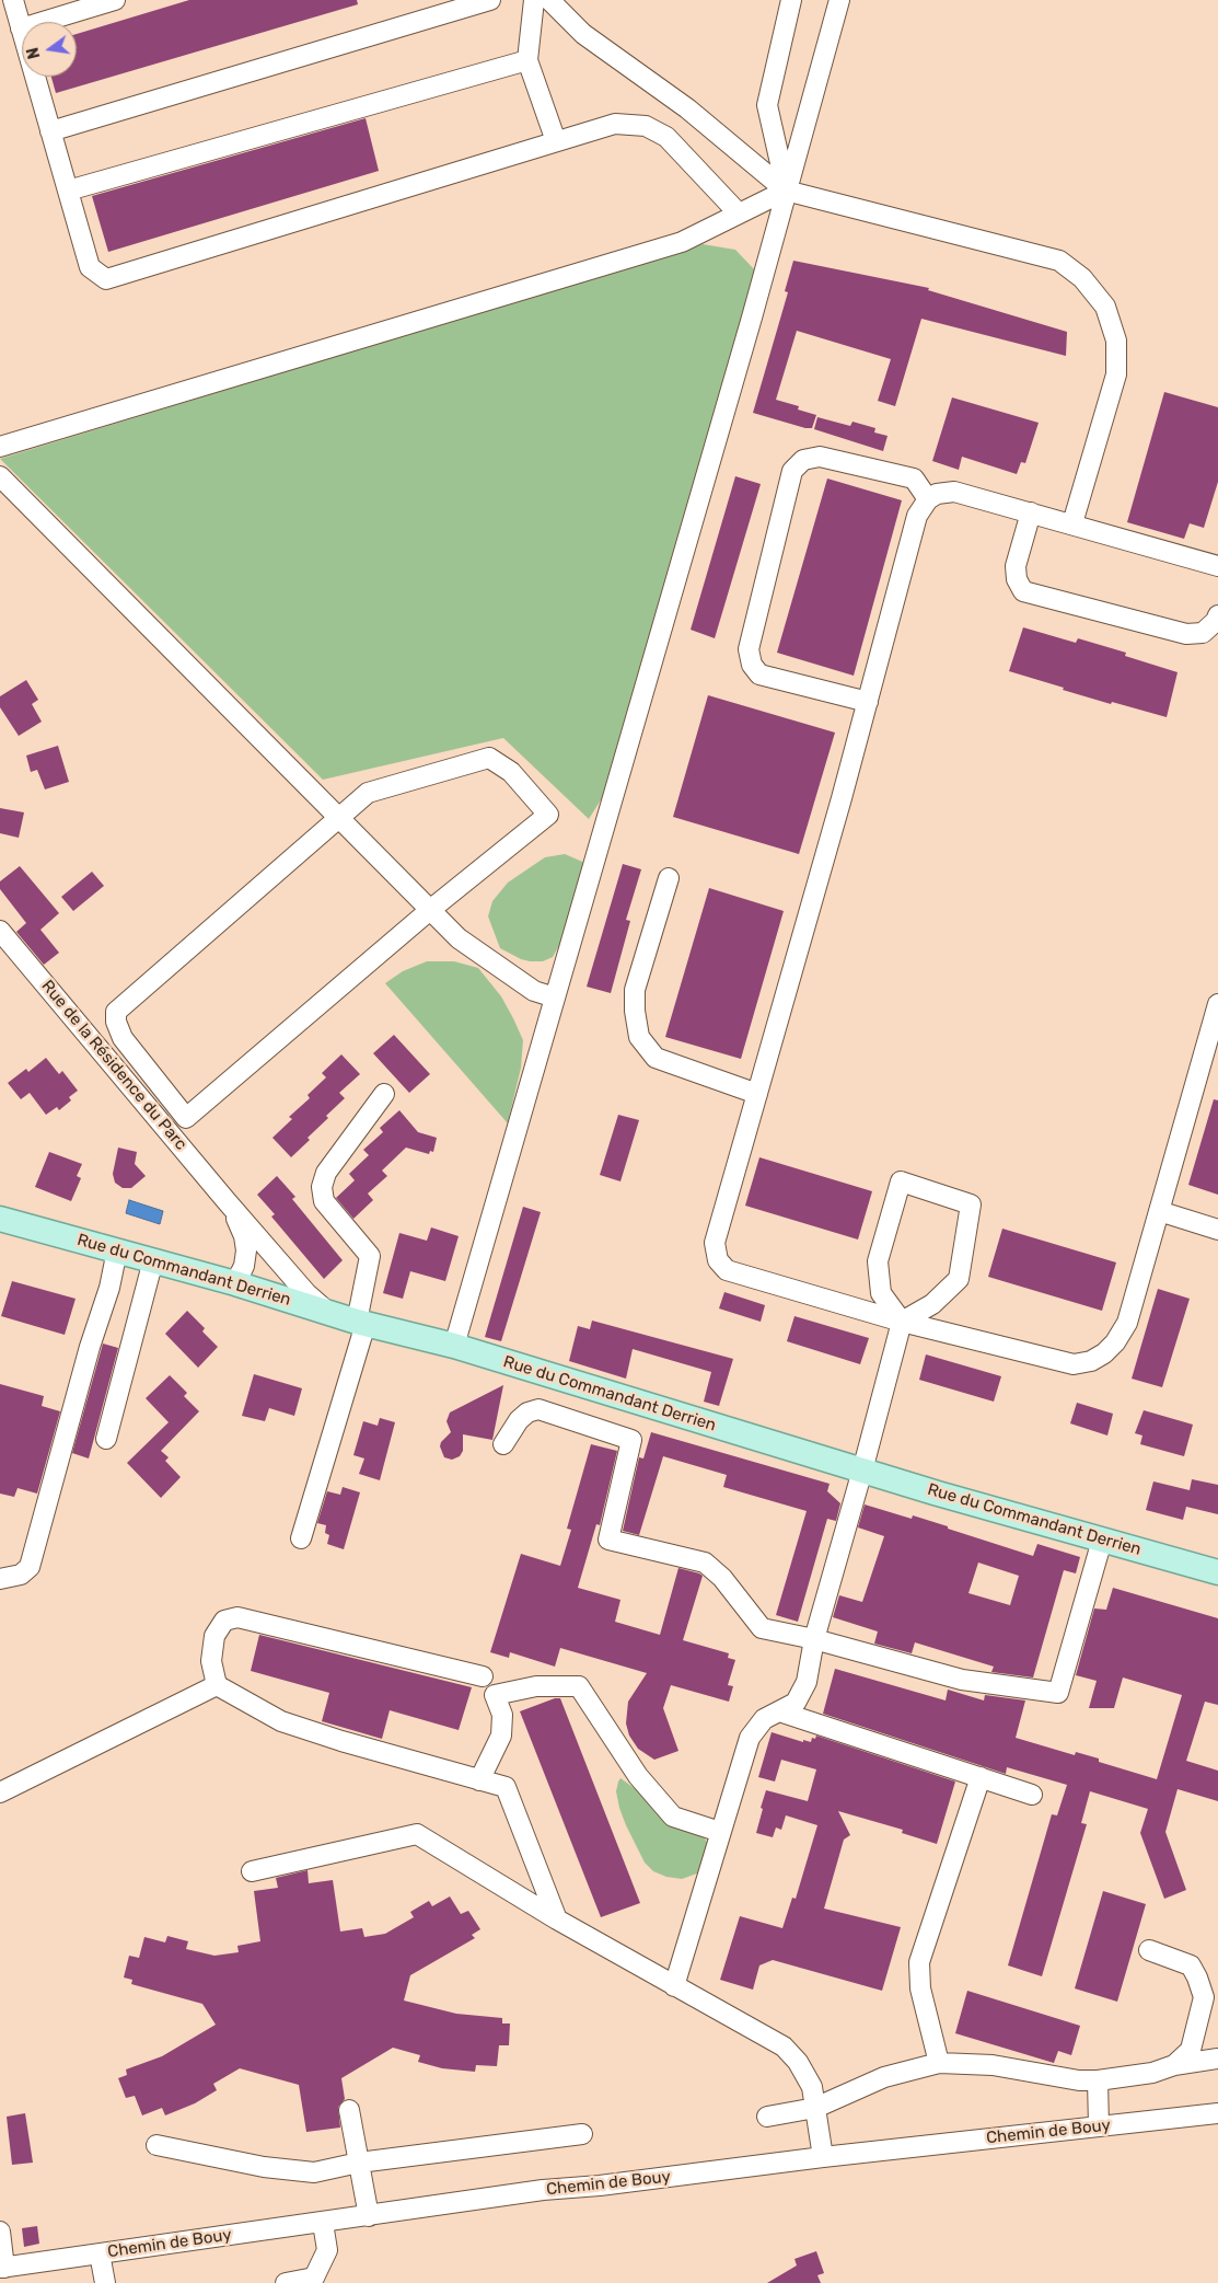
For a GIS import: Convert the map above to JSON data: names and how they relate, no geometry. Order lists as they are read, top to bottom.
{
  "streets": {
    "main road": ["Rue du Commandant Derrien"],
    "street": ["Rue de la Résidence du Parc", "Chemin de Bouy"]
  },
  "crossings": [
    ["Rue de la Résidence du Parc", "Rue du Commandant Derrien"]
  ],
  "north": "left"
}
